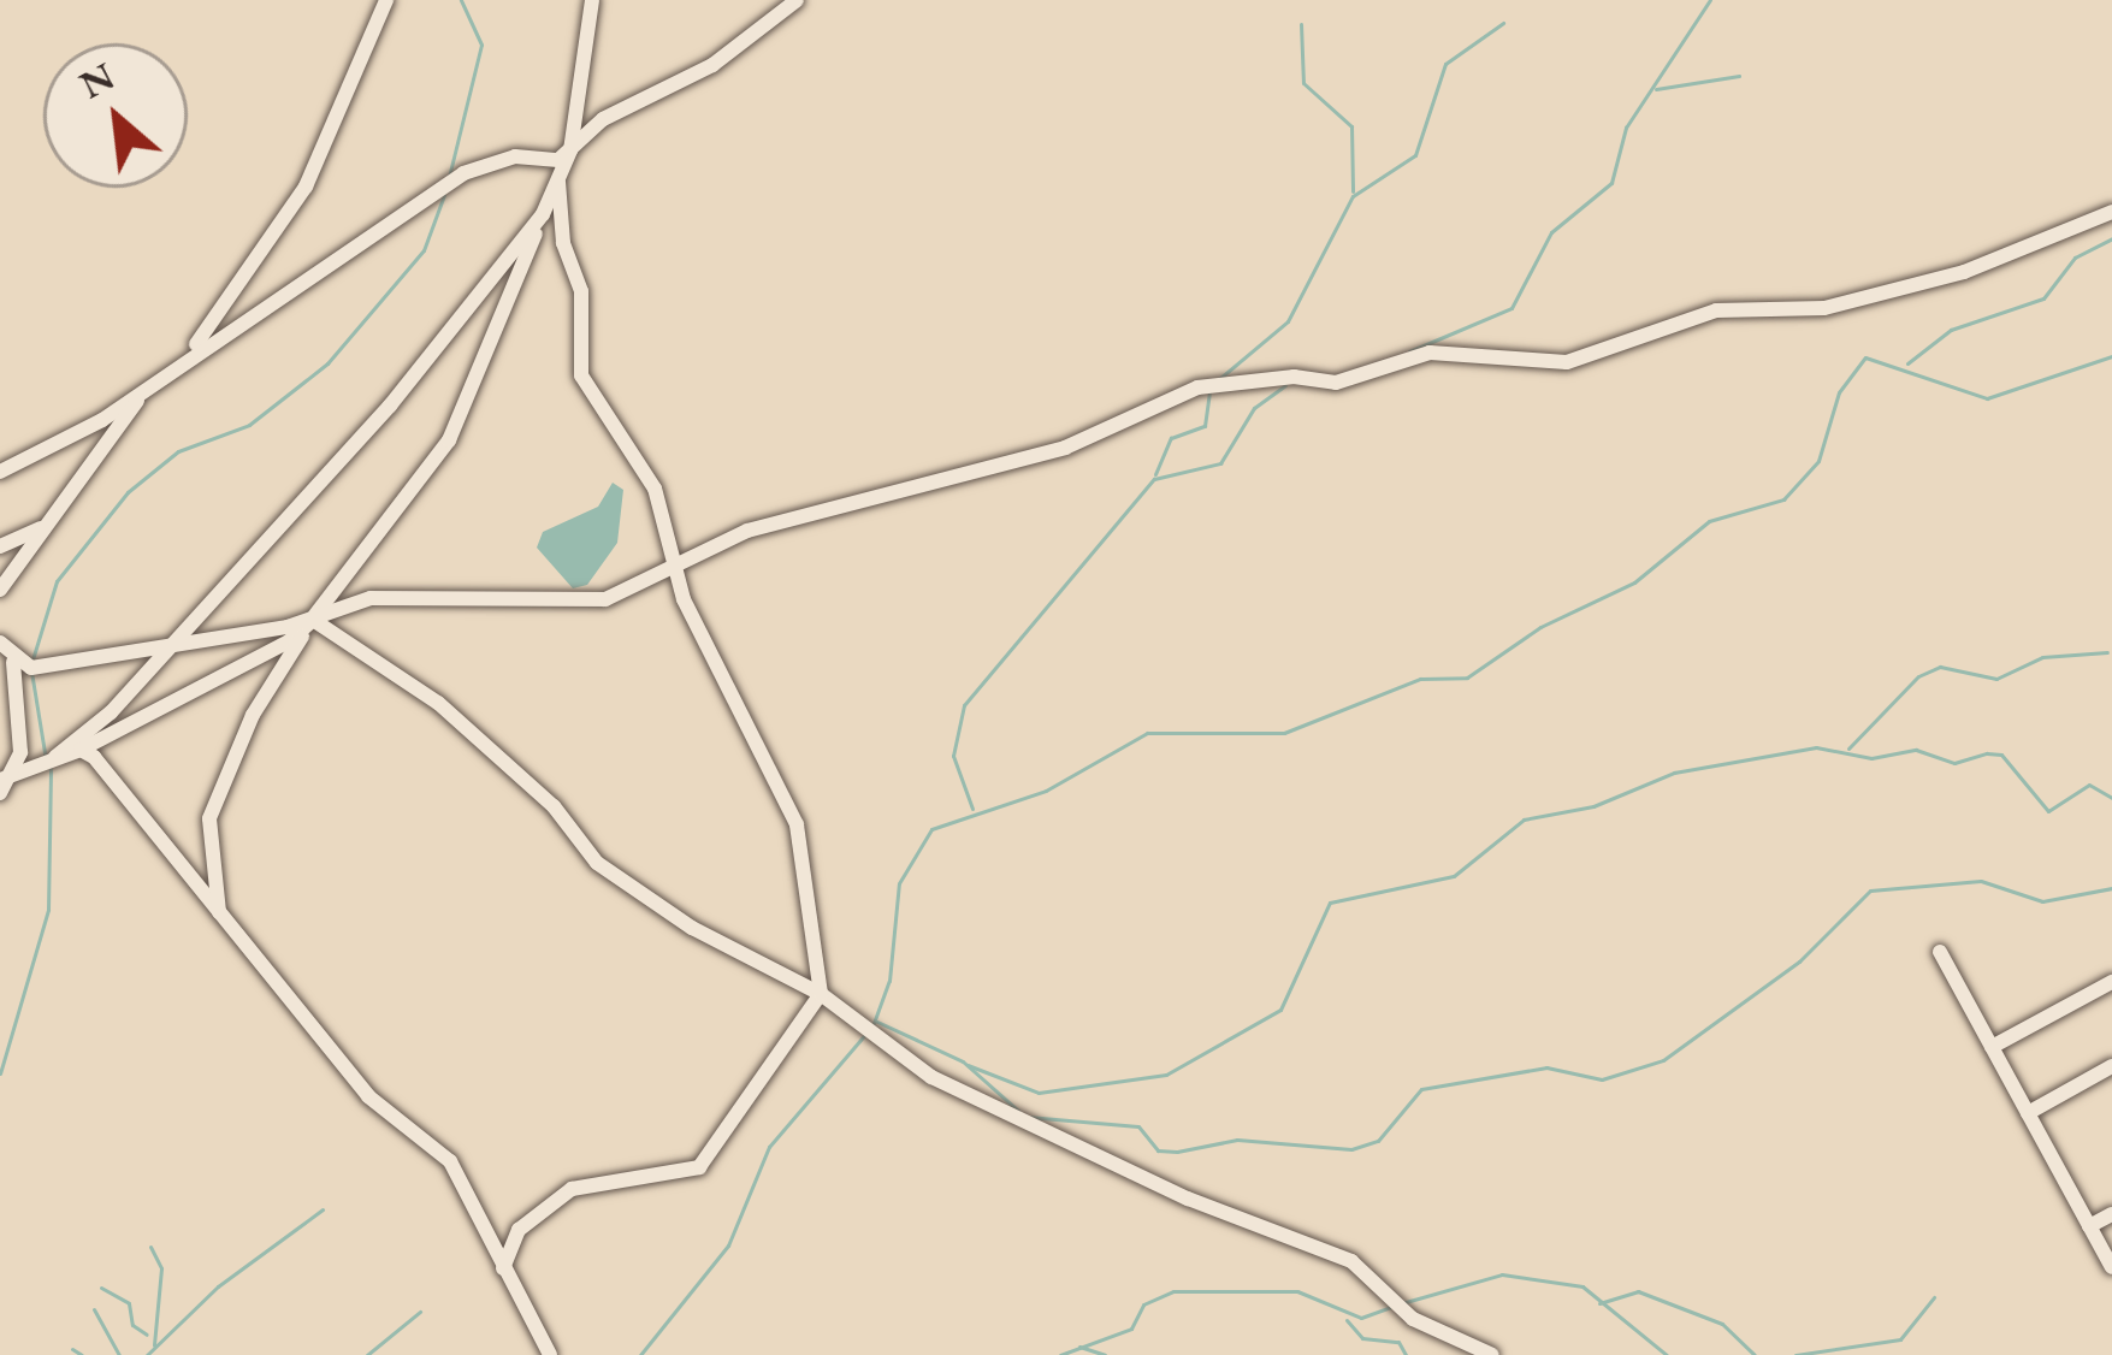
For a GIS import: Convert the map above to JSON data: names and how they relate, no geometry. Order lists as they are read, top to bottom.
{
  "north": "top left"
}
